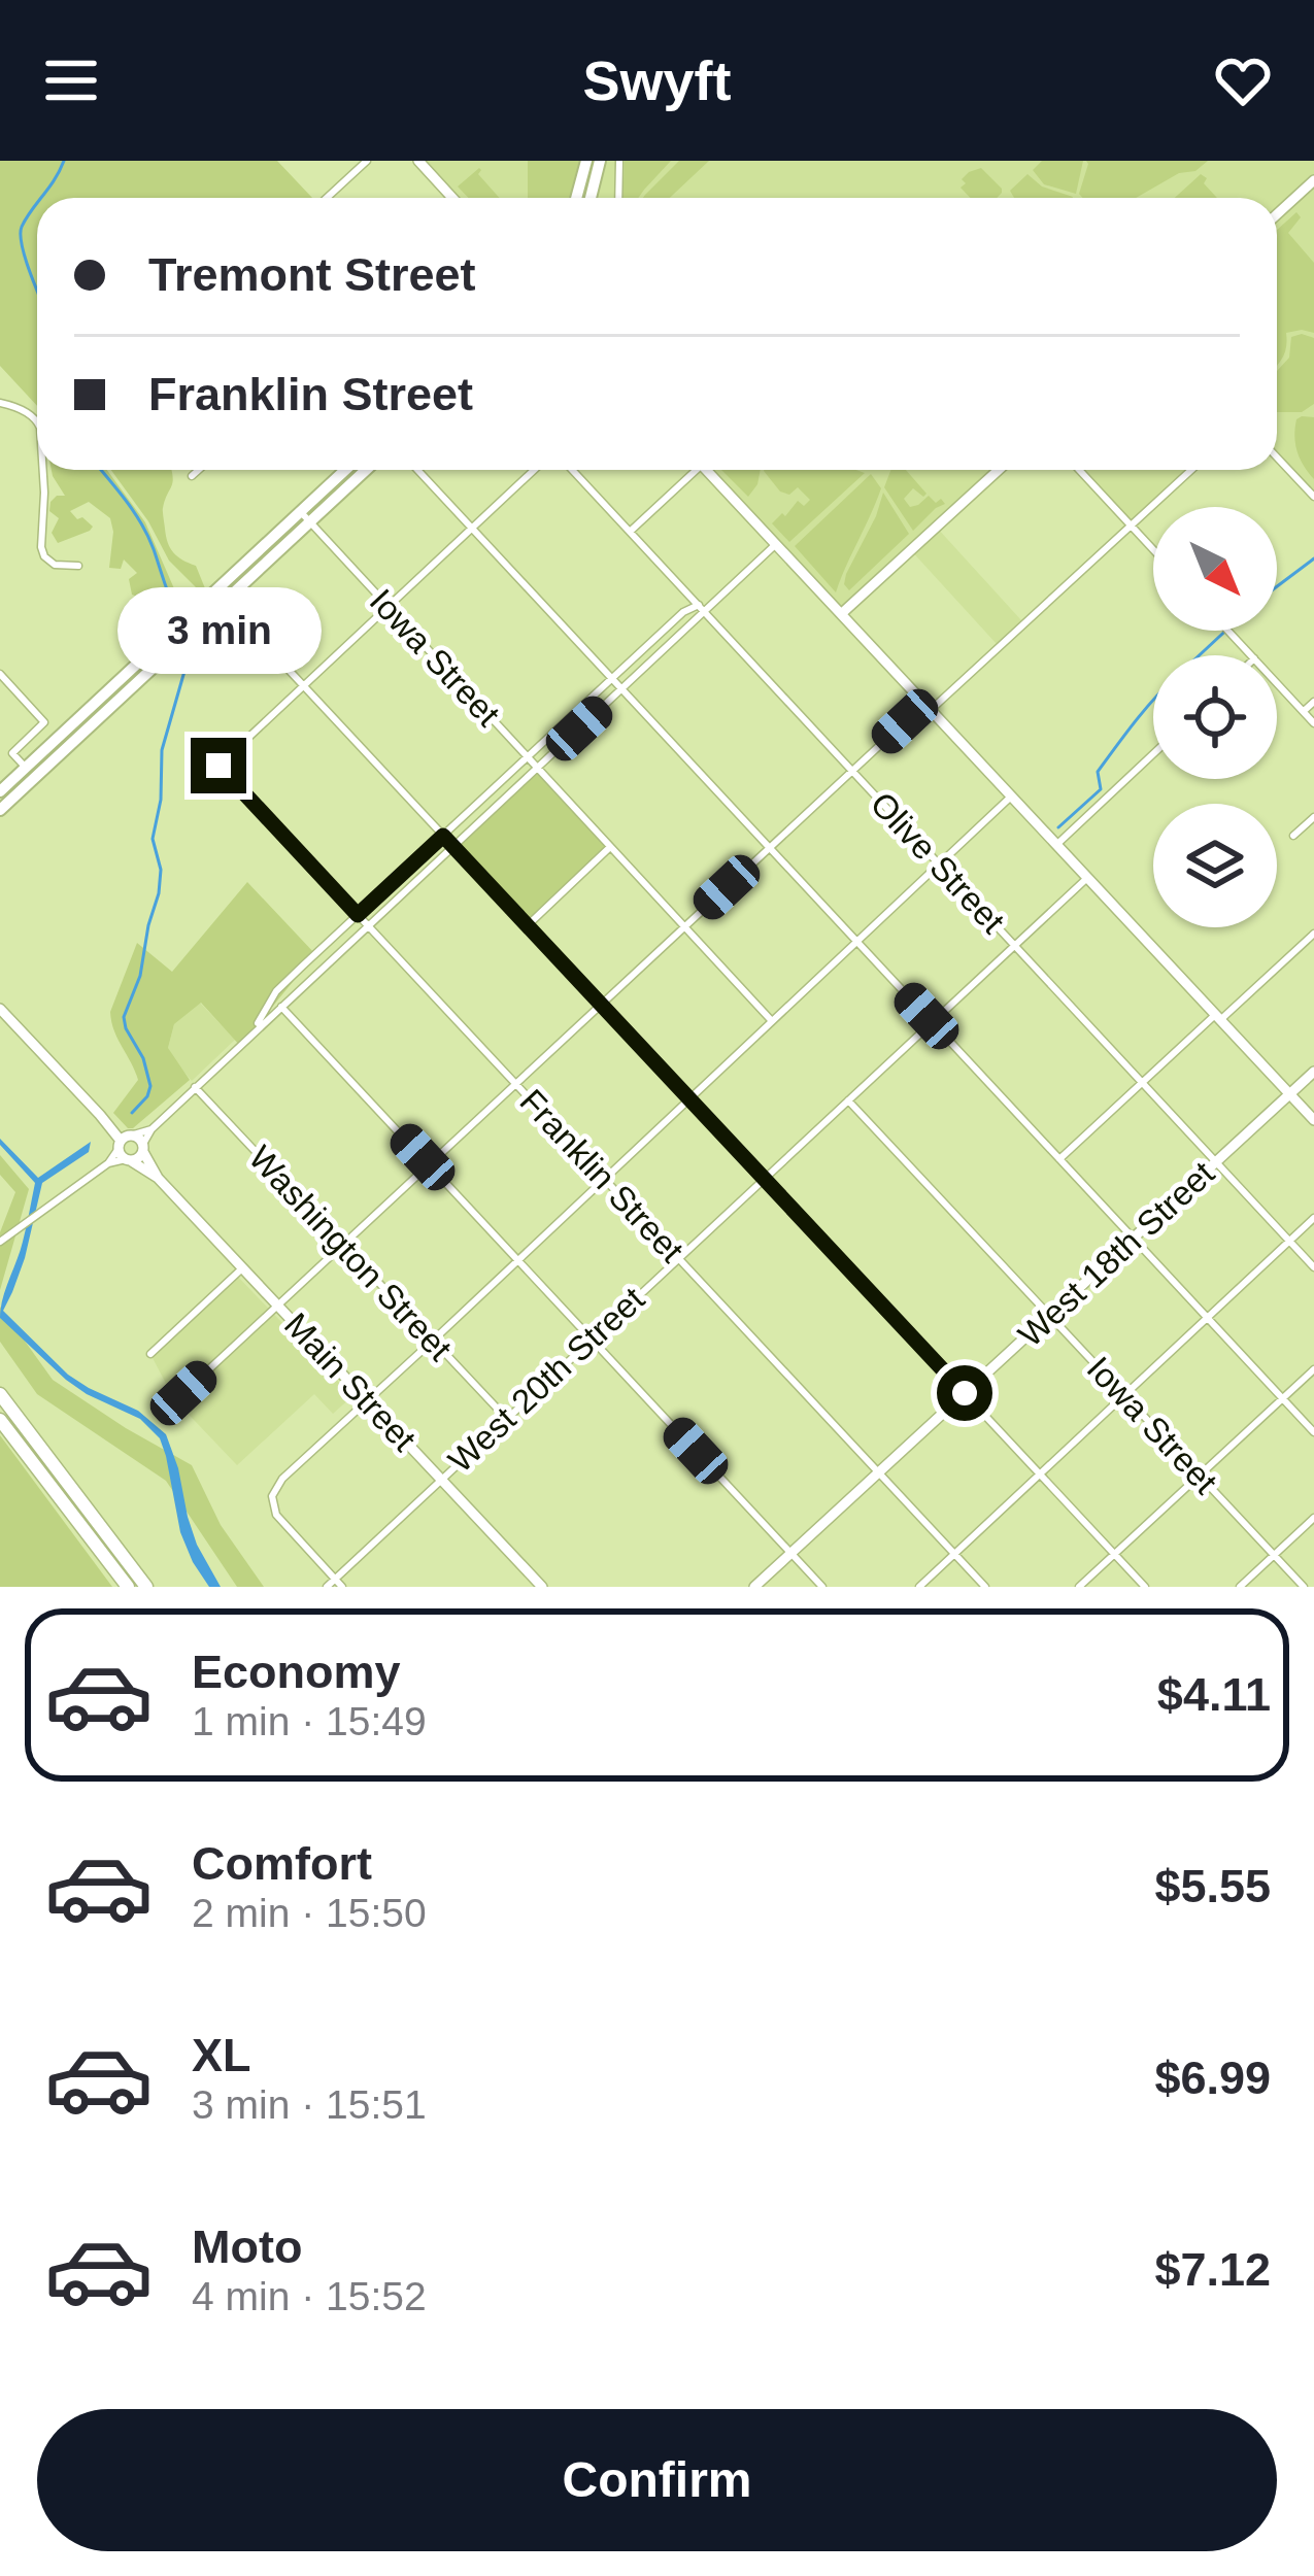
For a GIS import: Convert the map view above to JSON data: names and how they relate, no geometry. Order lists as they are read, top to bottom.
{
  "streets": {
    "main road": ["West 18th Street", "Main Street"],
    "street": [
      "Iowa Street",
      "Olive Street",
      "Franklin Street",
      "Washington Street",
      "West 20th Street"
    ]
  },
  "crossings": [
    ["Iowa Street", "West 18th Street"],
    ["Iowa Street", "West 20th Street"],
    ["Olive Street", "West 18th Street"],
    ["Olive Street", "West 20th Street"],
    ["Franklin Street", "West 18th Street"],
    ["Franklin Street", "West 20th Street"],
    ["Washington Street", "West 20th Street"],
    ["West 20th Street", "Main Street"]
  ],
  "north": "bottom right",
  "page": {
    "header": "Swyft",
    "banner": ["Tremont Street", "Franklin Street"],
    "bubble": "3 min",
    "list": [
      {
        "name": "Economy",
        "note": "1 min · 15:49",
        "value": "$4.11"
      },
      {
        "name": "Comfort",
        "note": "2 min · 15:50",
        "value": "$5.55"
      },
      {
        "name": "XL",
        "note": "3 min · 15:51",
        "value": "$6.99"
      },
      {
        "name": "Moto",
        "note": "4 min · 15:52",
        "value": "$7.12"
      }
    ],
    "buttons": "Confirm"
  }
}
